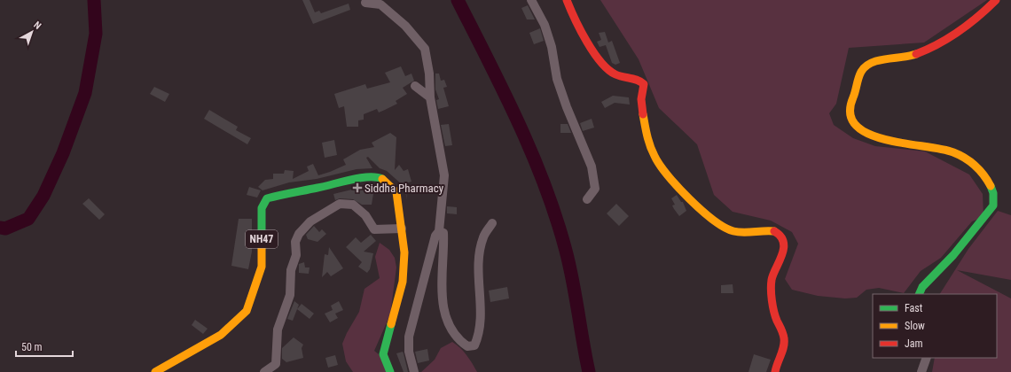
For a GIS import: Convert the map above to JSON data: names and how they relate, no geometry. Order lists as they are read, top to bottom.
{
  "streets": {
    "main road": ["NH47"]
  },
  "places": {
    "health": ["Siddha Pharmacy"]
  },
  "legend": ["Fast", "Slow", "Jam"],
  "scale_bar": "50 m",
  "north": "top right"
}
